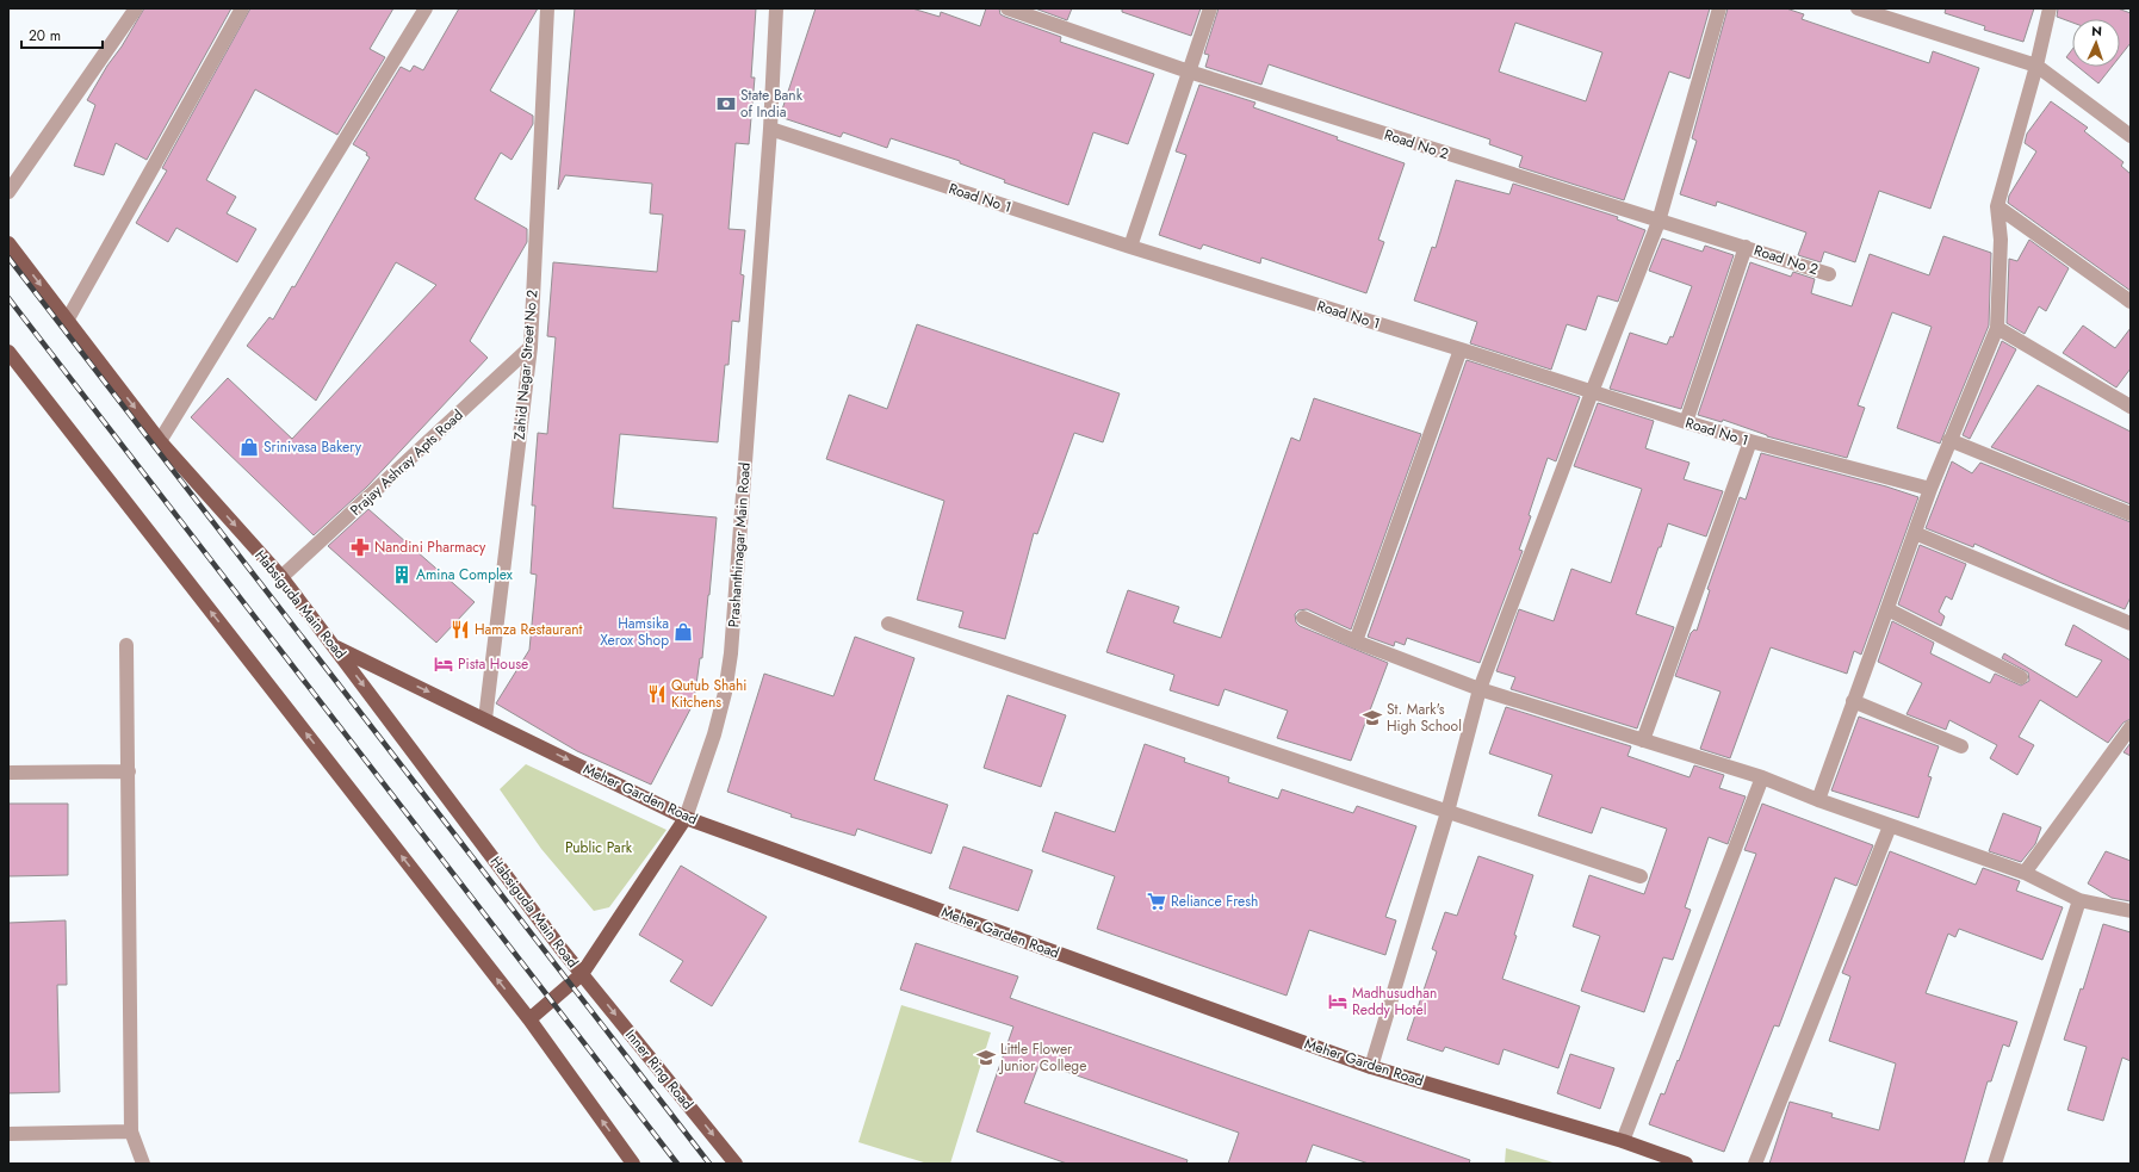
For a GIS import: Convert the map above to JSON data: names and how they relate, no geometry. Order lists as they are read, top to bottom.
{
  "streets": {
    "main road": [
      "Prashanthinagar Main Road",
      "Habsiguda Main Road",
      "Meher Garden Road",
      "Inner Ring Road"
    ],
    "street": [
      "Road No 2",
      "Road No 1",
      "Zahid Nagar Street No 2",
      "Prajay Ashray Apts Road"
    ]
  },
  "crossings": [
    ["Road No 1", "Prashanthinagar Main Road"],
    ["Zahid Nagar Street No 2", "Prajay Ashray Apts Road"],
    ["Zahid Nagar Street No 2", "Meher Garden Road"],
    ["Prajay Ashray Apts Road", "Habsiguda Main Road"],
    ["Prashanthinagar Main Road", "Habsiguda Main Road"],
    ["Prashanthinagar Main Road", "Meher Garden Road"],
    ["Prashanthinagar Main Road", "Inner Ring Road"],
    ["Habsiguda Main Road", "Meher Garden Road"],
    ["Habsiguda Main Road", "Inner Ring Road"]
  ],
  "parks": ["Public Park"],
  "places": {
    "bank": ["State Bank of India"],
    "shop": ["Srinivasa Bakery", "Hamsika Xerox Shop"],
    "pharmacy": ["Nandini Pharmacy"],
    "building": ["Amina Complex"],
    "restaurant": ["Hamza Restaurant", "Qutub Shahi Kitchens"],
    "hotel": ["Pista House", "Madhusudhan Reddy Hotel"],
    "school or university": ["St. Mark's High School", "Little Flower Junior College"],
    "supermarket": ["Reliance Fresh"]
  },
  "scale_bar": "20 m",
  "north": "top"
}
